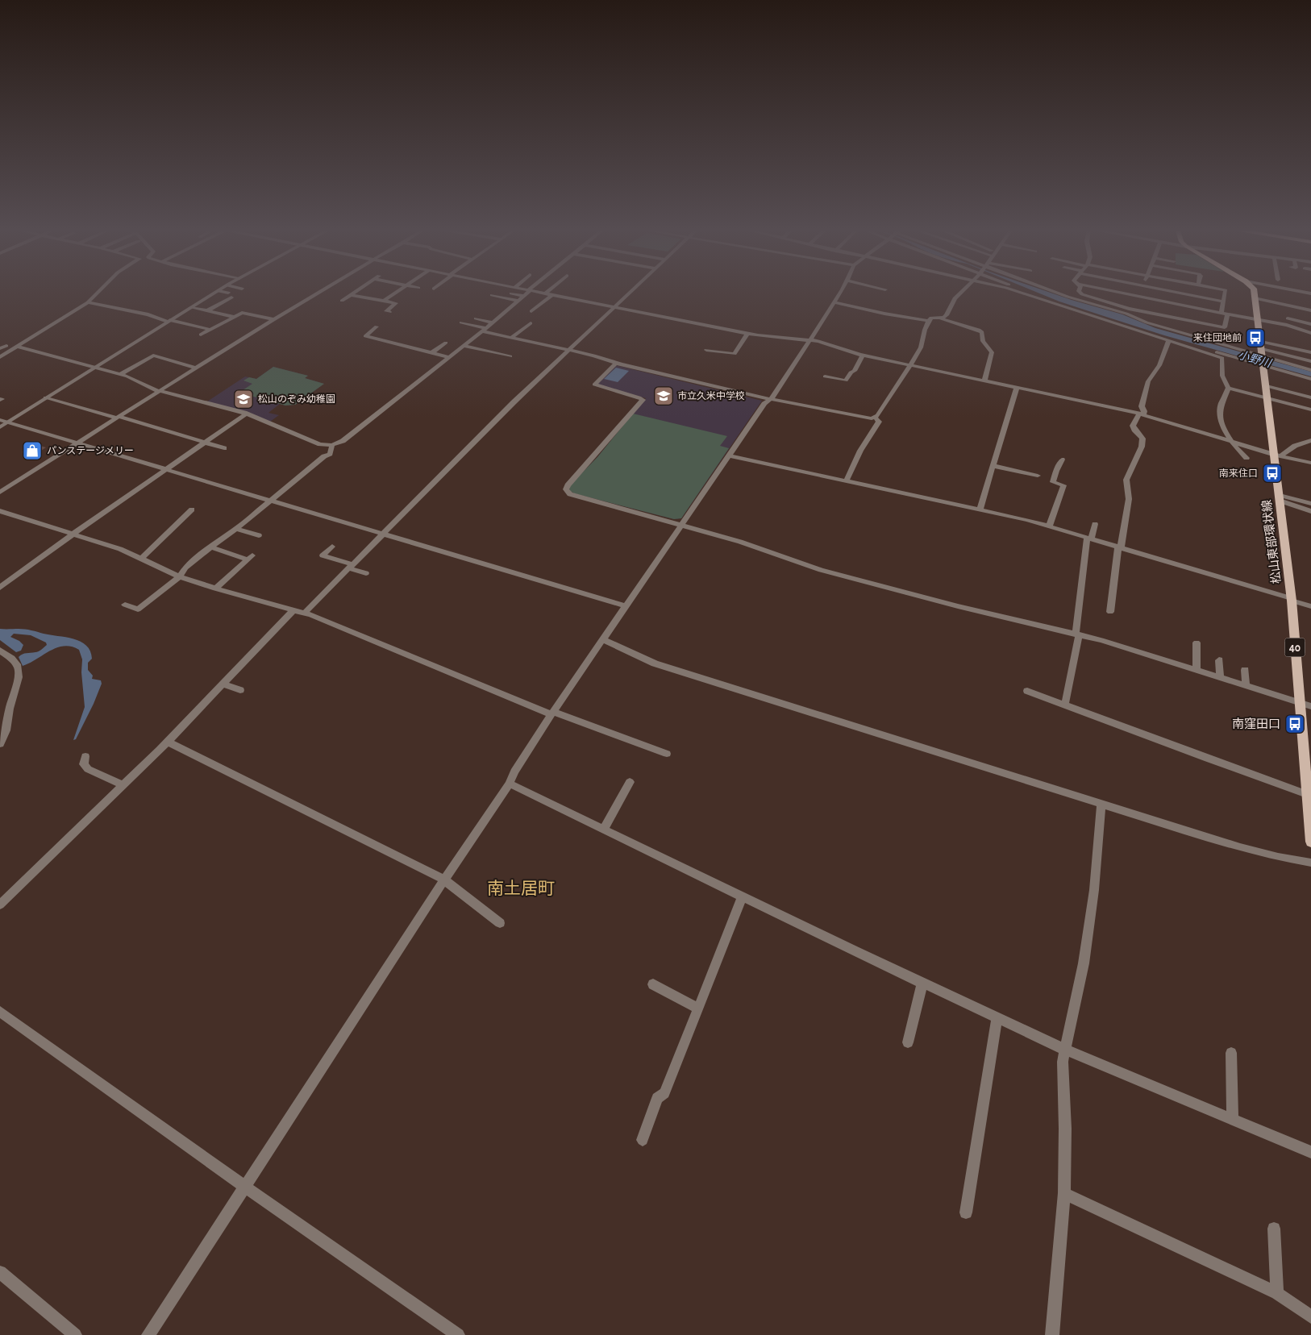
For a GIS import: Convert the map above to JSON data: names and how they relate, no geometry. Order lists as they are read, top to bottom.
{
  "streets": {
    "main road": ["松山東部環状線", "40"]
  },
  "districts": ["南土居町"],
  "water": ["小野川"],
  "places": {
    "bus stop": ["来住団地前", "南来住口", "南窪田口"],
    "school or university": ["市立久米中学校", "松山のぞみ幼稚園"],
    "shop": ["パンステージメリー"]
  }
}
